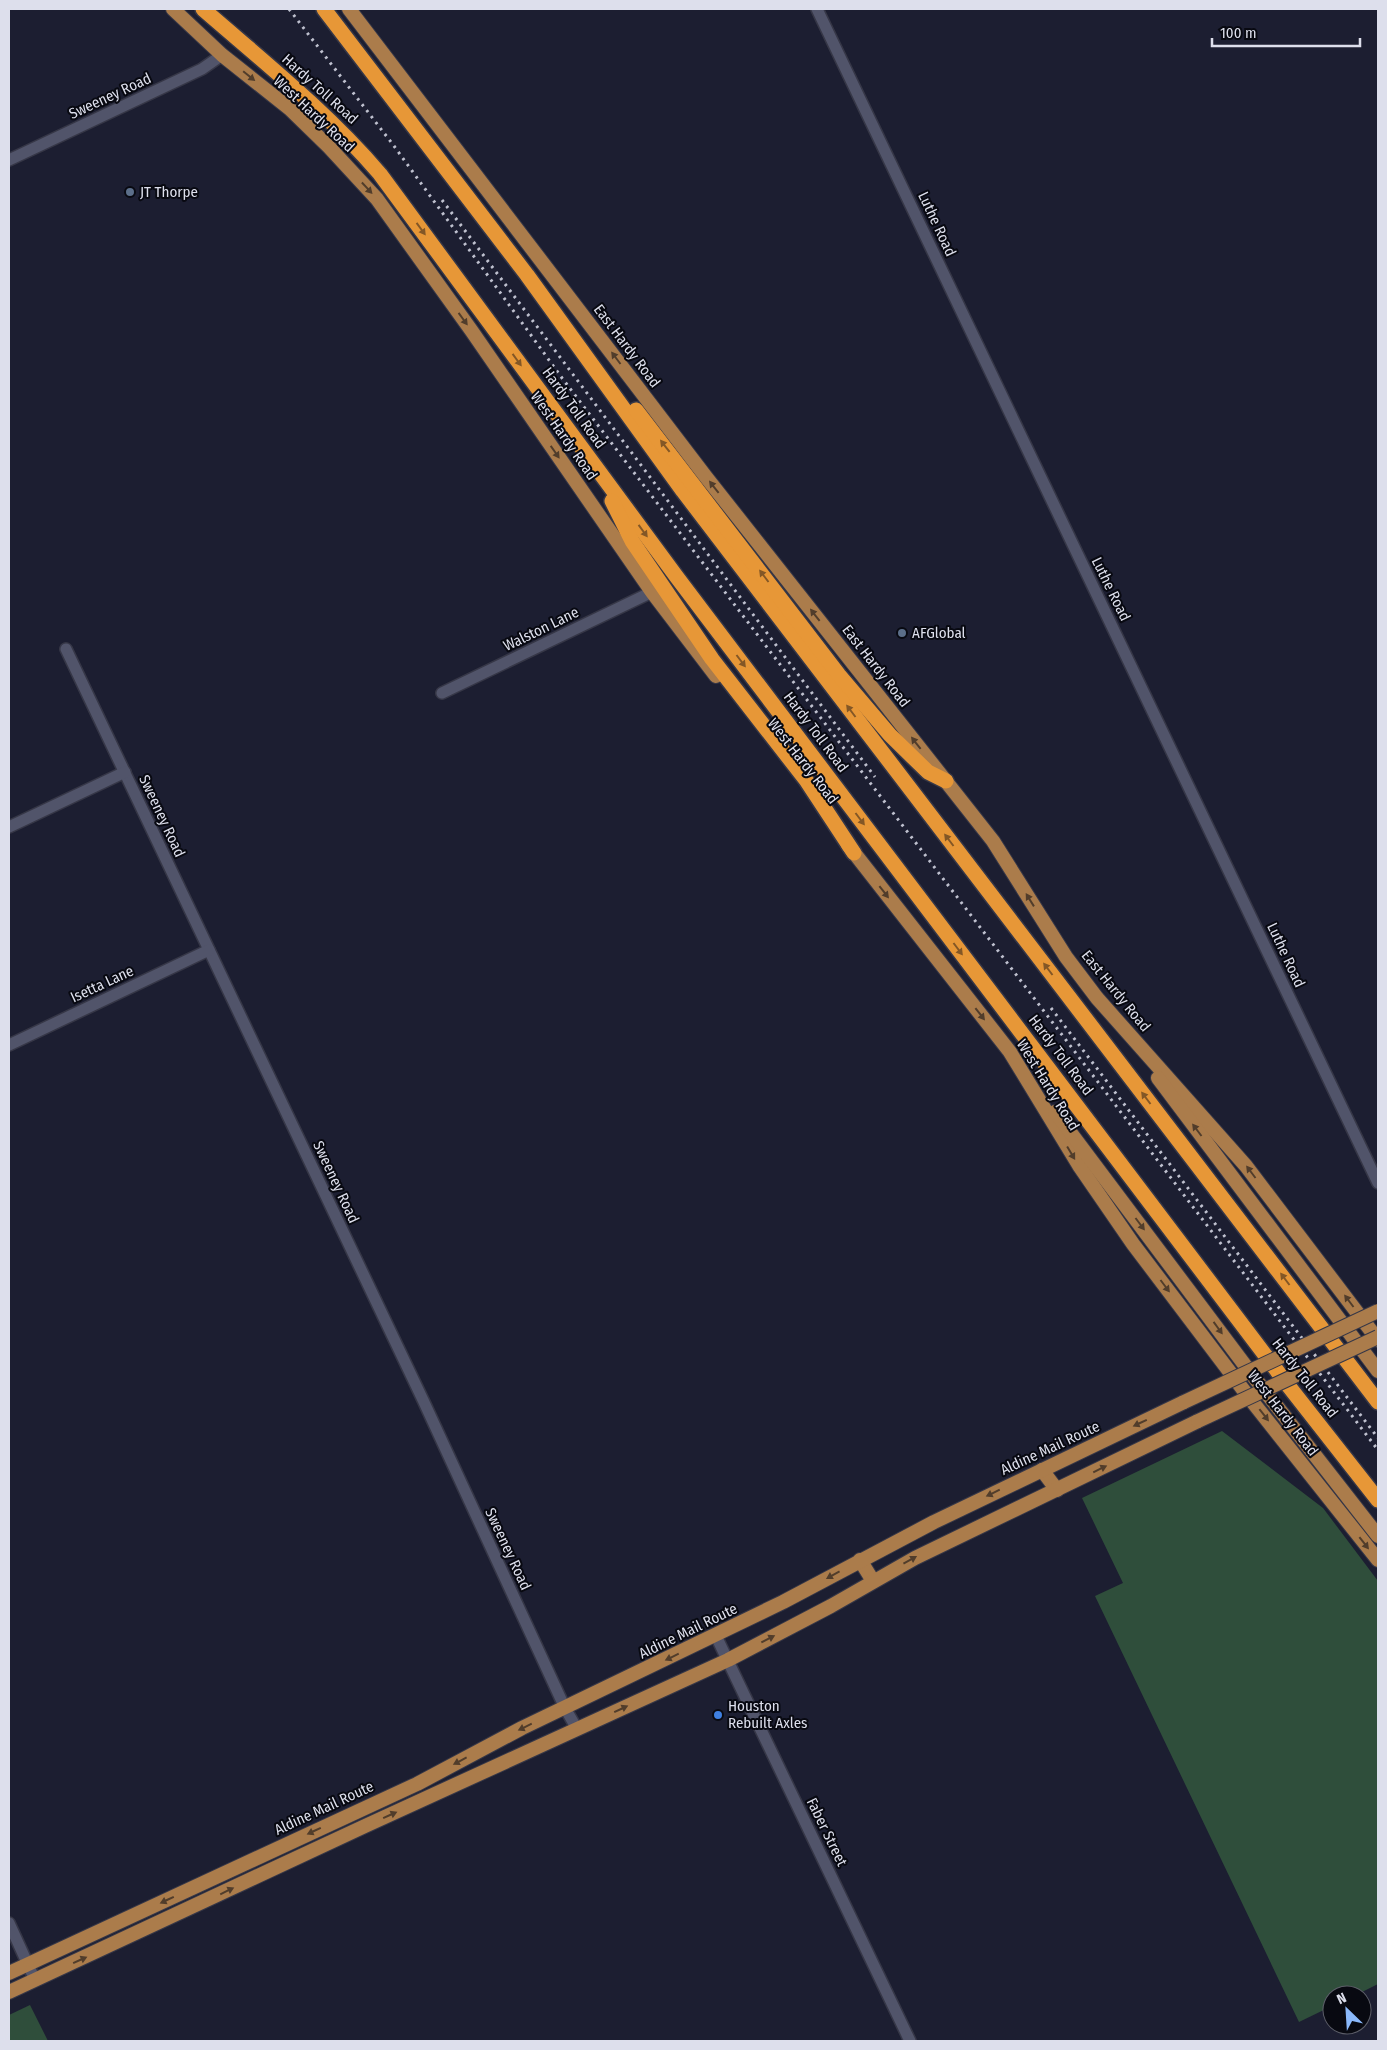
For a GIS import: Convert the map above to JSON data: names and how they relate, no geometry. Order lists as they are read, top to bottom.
{
  "streets": {
    "highway": ["Hardy Toll Road"],
    "main road": ["West Hardy Road", "East Hardy Road", "Aldine Mail Route"],
    "street": [
      "Sweeney Road",
      "Luthe Road",
      "Walston Lane",
      "Isetta Lane",
      "Faber Street"
    ]
  },
  "crossings": [
    ["Sweeney Road", "West Hardy Road"],
    ["Sweeney Road", "Isetta Lane"],
    ["Sweeney Road", "Aldine Mail Route"],
    ["West Hardy Road", "Walston Lane"],
    ["Aldine Mail Route", "Faber Street"]
  ],
  "places": ["JT Thorpe", "AFGlobal", "Houston Rebuilt Axles"],
  "scale_bar": "100 m",
  "north": "top left"
}
